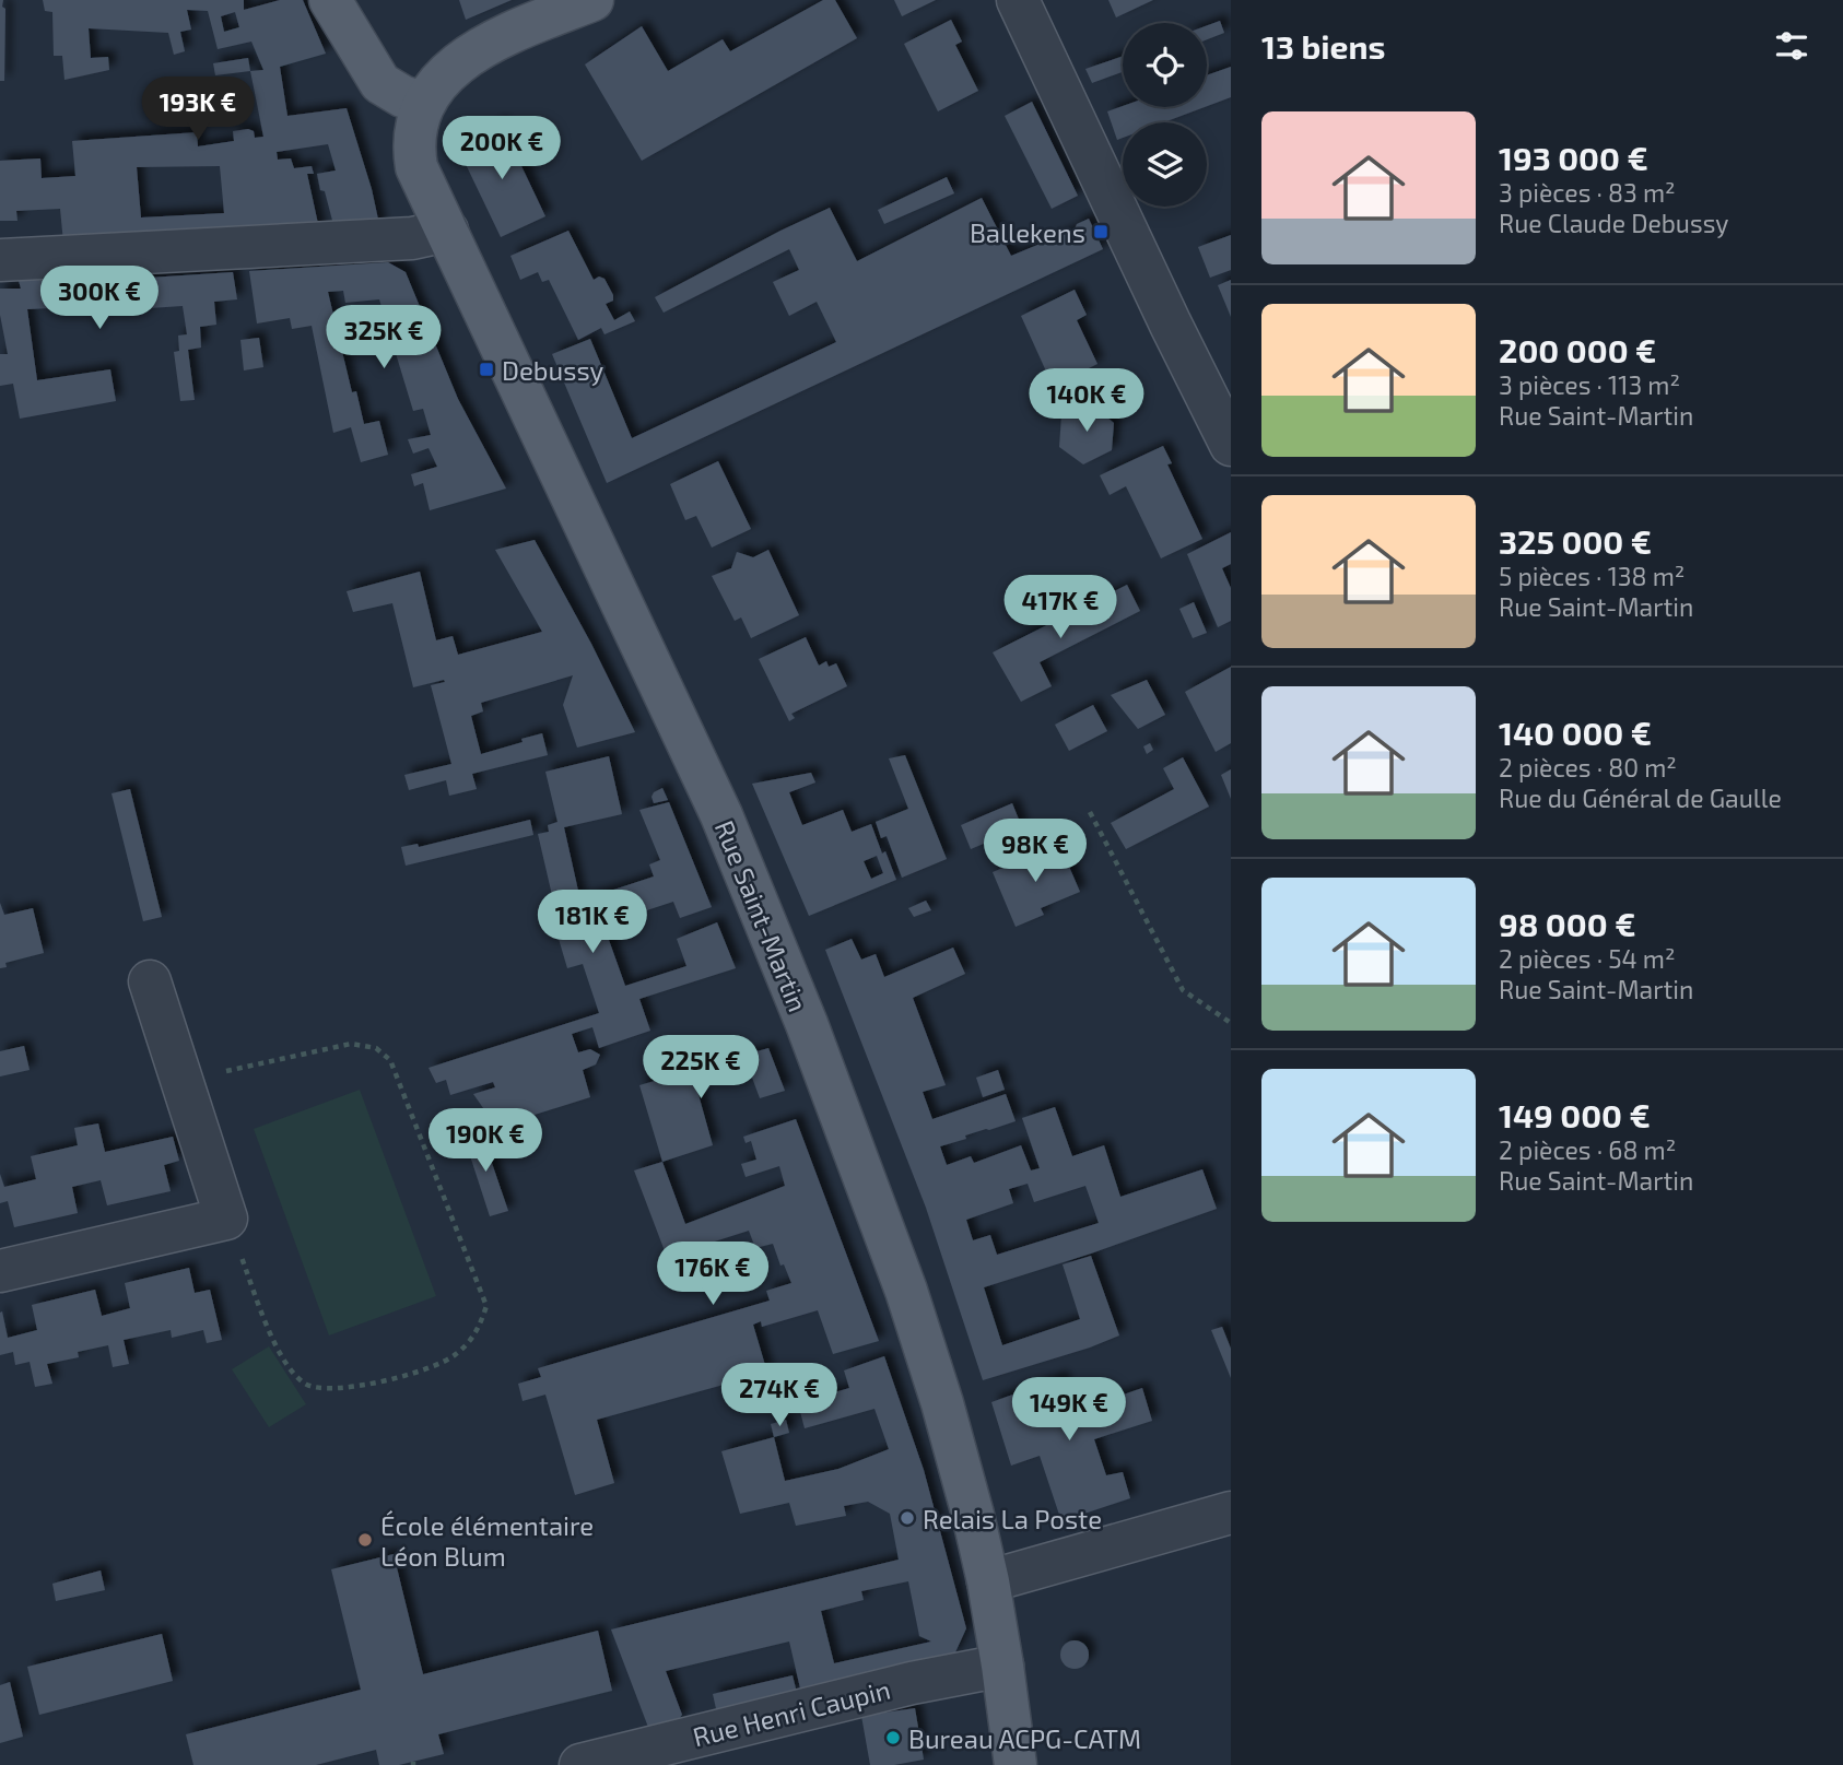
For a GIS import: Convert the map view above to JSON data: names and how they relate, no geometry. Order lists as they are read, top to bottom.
{
  "streets": {
    "main road": ["Rue Saint-Martin"],
    "street": ["Rue Henri Caupin"]
  },
  "crossings": [
    ["Rue Saint-Martin", "Rue Henri Caupin"]
  ],
  "places": {
    "transit": ["Ballekens", "Debussy"],
    "other": ["Relais La Poste", "École élémentaire Léon Blum", "Bureau ACPG-CATM"]
  },
  "page": {
    "heading": "13 biens",
    "price": [
      "193K €",
      "200K €",
      "300K €",
      "325K €",
      "140K €",
      "417K €",
      "98K €",
      "181K €",
      "225K €",
      "190K €",
      "176K €",
      "274K €",
      "149K €"
    ],
    "list": [
      {
        "name": "193 000 €",
        "note": "3 pièces · 83 m² · Rue Claude Debussy"
      },
      {
        "name": "200 000 €",
        "note": "3 pièces · 113 m² · Rue Saint-Martin"
      },
      {
        "name": "325 000 €",
        "note": "5 pièces · 138 m² · Rue Saint-Martin"
      },
      {
        "name": "140 000 €",
        "note": "2 pièces · 80 m² · Rue du Général de Gaulle"
      },
      {
        "name": "98 000 €",
        "note": "2 pièces · 54 m² · Rue Saint-Martin"
      },
      {
        "name": "149 000 €",
        "note": "2 pièces · 68 m² · Rue Saint-Martin"
      }
    ]
  }
}
